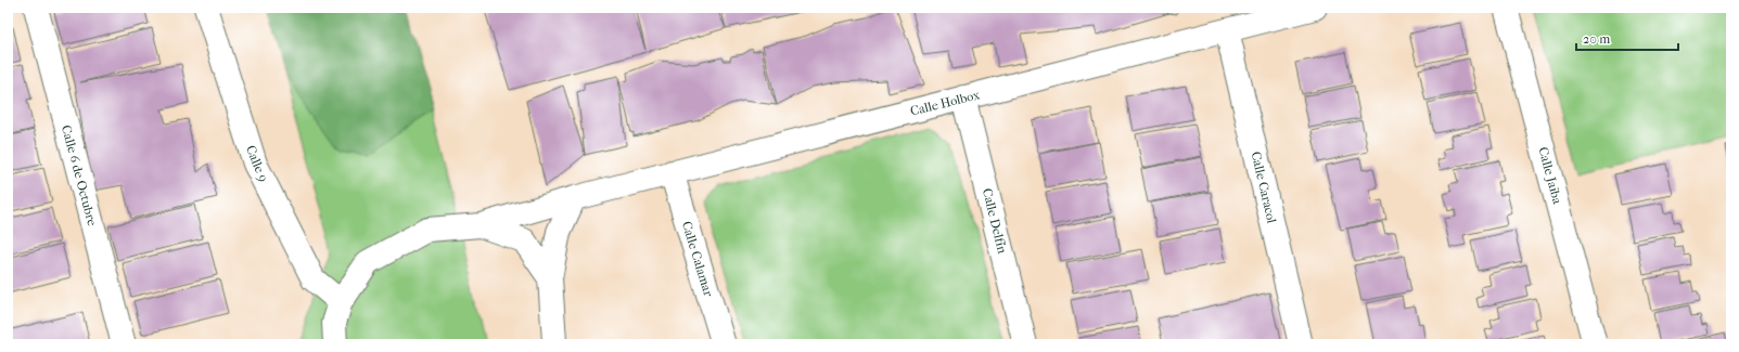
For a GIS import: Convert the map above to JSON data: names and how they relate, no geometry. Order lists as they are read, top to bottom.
{
  "streets": {
    "street": [
      "Calle Holbox",
      "Calle 9",
      "Calle 6 de Octubre",
      "Calle Jaiba",
      "Calle Caracol",
      "Calle Delfín",
      "Calle Calamar"
    ]
  },
  "crossings": [
    ["Calle Holbox", "Calle Caracol"],
    ["Calle Holbox", "Calle Delfín"],
    ["Calle Holbox", "Calle Calamar"]
  ],
  "scale_bar": "20 m"
}
